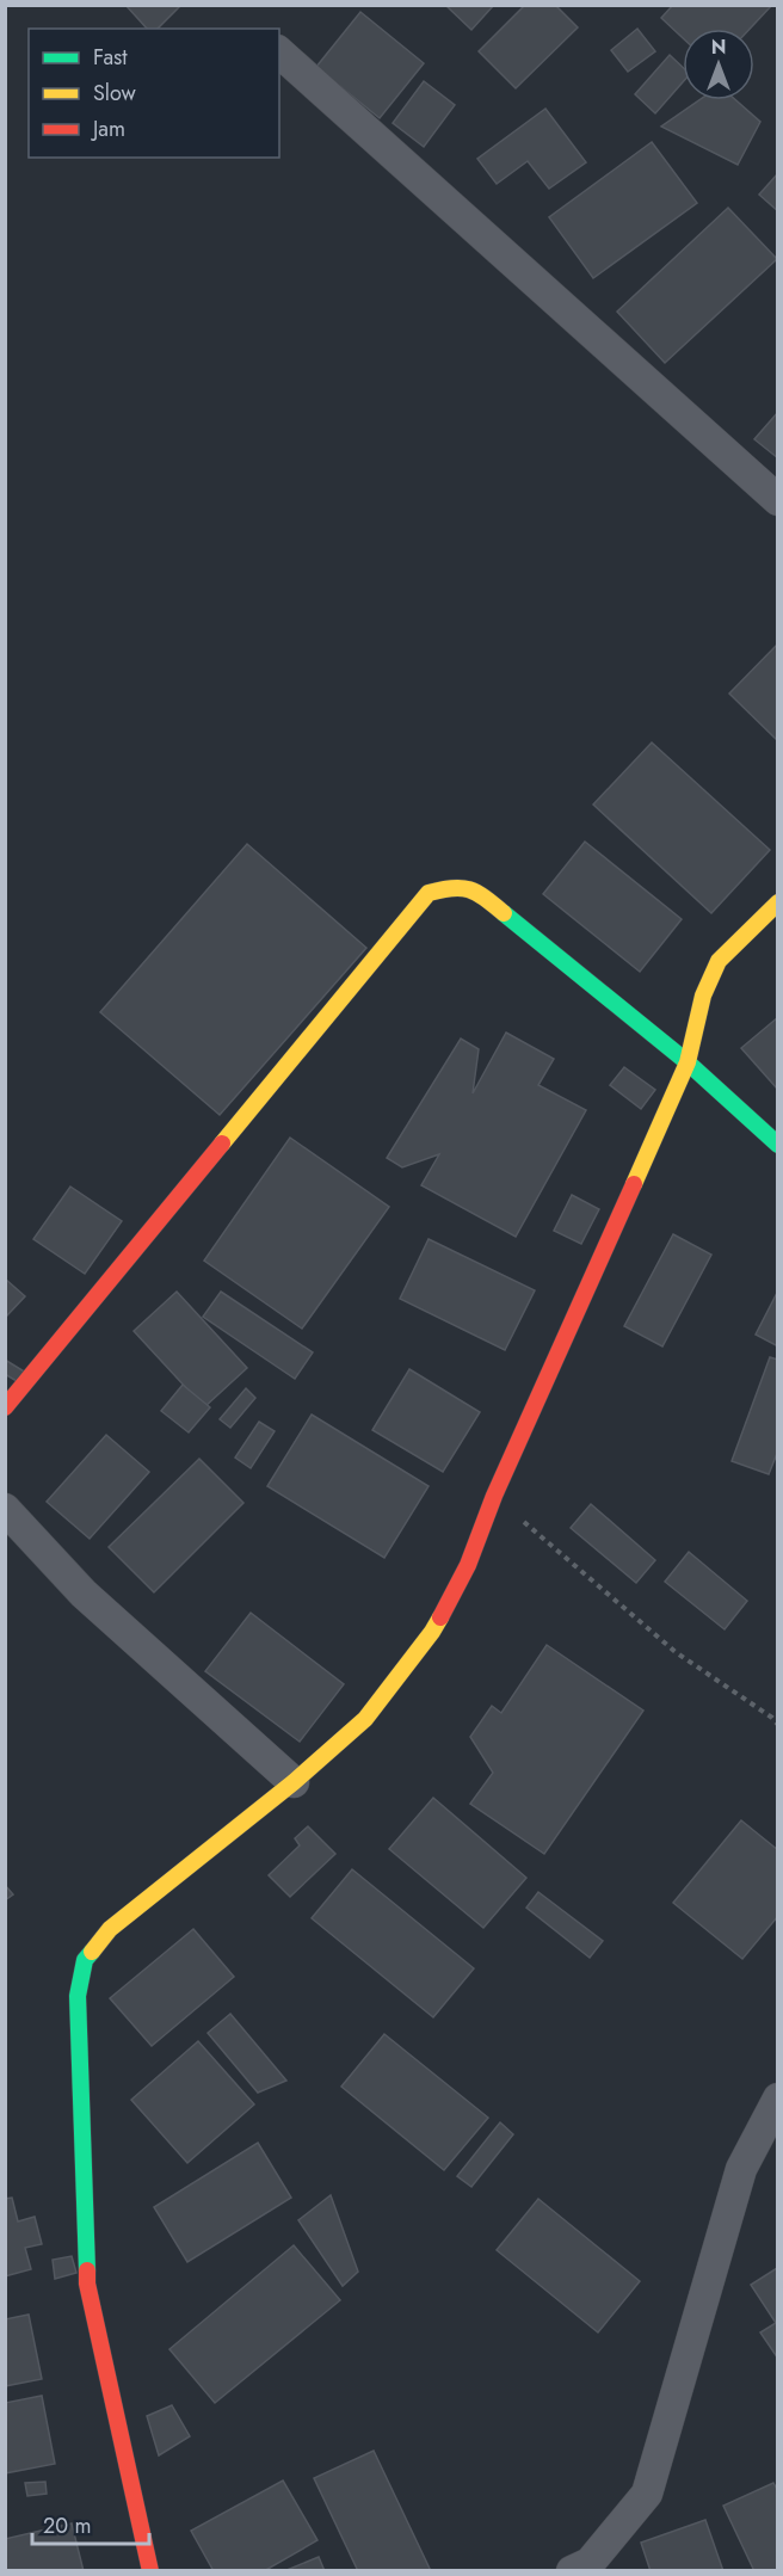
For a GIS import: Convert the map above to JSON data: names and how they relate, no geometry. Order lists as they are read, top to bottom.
{
  "legend": ["Fast", "Slow", "Jam"],
  "scale_bar": "20 m",
  "north": "top"
}
